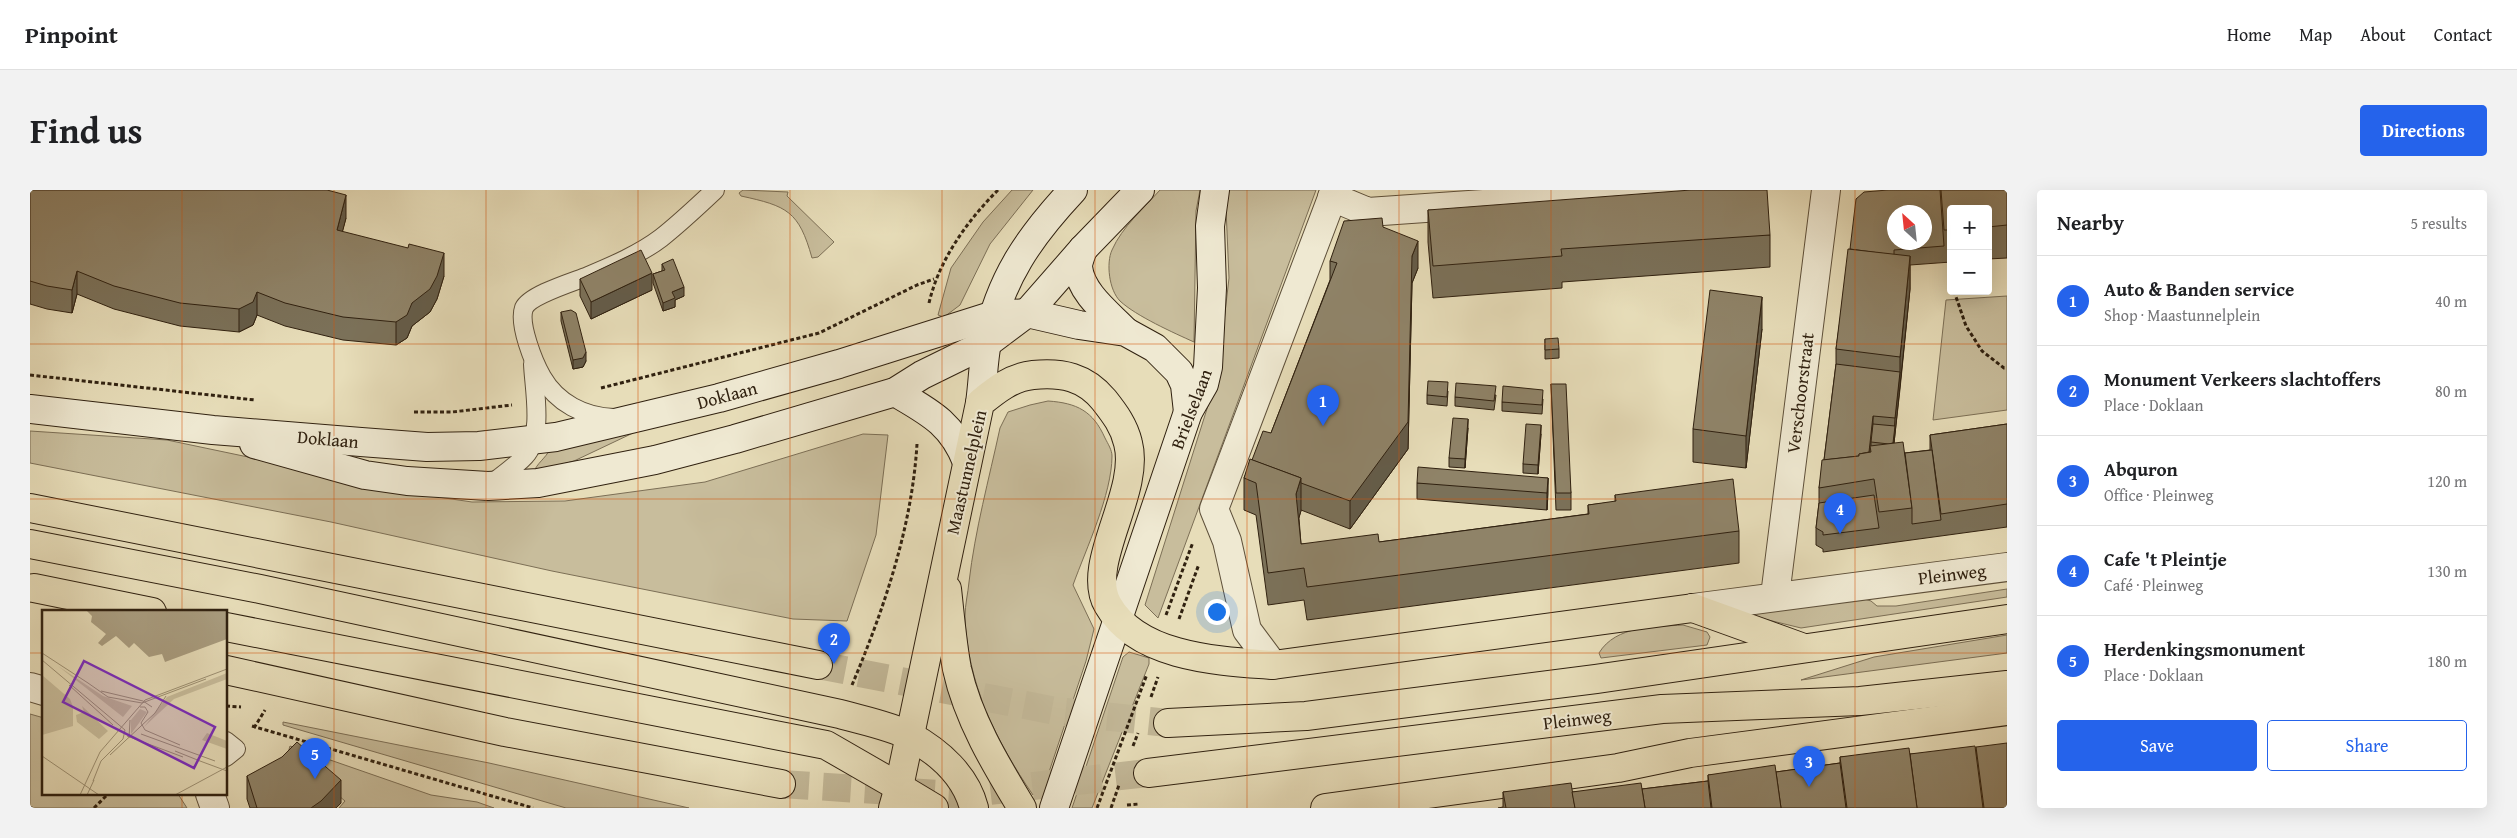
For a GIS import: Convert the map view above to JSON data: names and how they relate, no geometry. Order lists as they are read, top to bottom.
{
  "streets": {
    "main road": [
      "Verschoorstraat",
      "Doklaan",
      "Brielselaan",
      "Maastunnelplein",
      "Pleinweg"
    ]
  },
  "crossings": [
    ["Verschoorstraat", "Pleinweg"],
    ["Doklaan", "Brielselaan"],
    ["Brielselaan", "Maastunnelplein"],
    ["Maastunnelplein", "Pleinweg"]
  ],
  "north": "top left",
  "page": {
    "header": "Pinpoint",
    "nav": [
      "Home",
      "Map",
      "About",
      "Contact"
    ],
    "title": "Find us",
    "buttons": [
      "Directions",
      ["Save", "Share"]
    ],
    "heading": ["Nearby", "5 results"],
    "map_buttons": ["+", "−"],
    "list": [
      {
        "mark": "1",
        "name": "Auto & Banden service",
        "note": "Shop · Maastunnelplein",
        "value": "40 m"
      },
      {
        "mark": "2",
        "name": "Monument Verkeers slachtoffers",
        "note": "Place · Doklaan",
        "value": "80 m"
      },
      {
        "mark": "3",
        "name": "Abquron",
        "note": "Office · Pleinweg",
        "value": "120 m"
      },
      {
        "mark": "4",
        "name": "Cafe 't Pleintje",
        "note": "Café · Pleinweg",
        "value": "130 m"
      },
      {
        "mark": "5",
        "name": "Herdenkingsmonument",
        "note": "Place · Doklaan",
        "value": "180 m"
      }
    ],
    "pins": [
      "1",
      "4",
      "2",
      "5",
      "3"
    ]
  }
}
